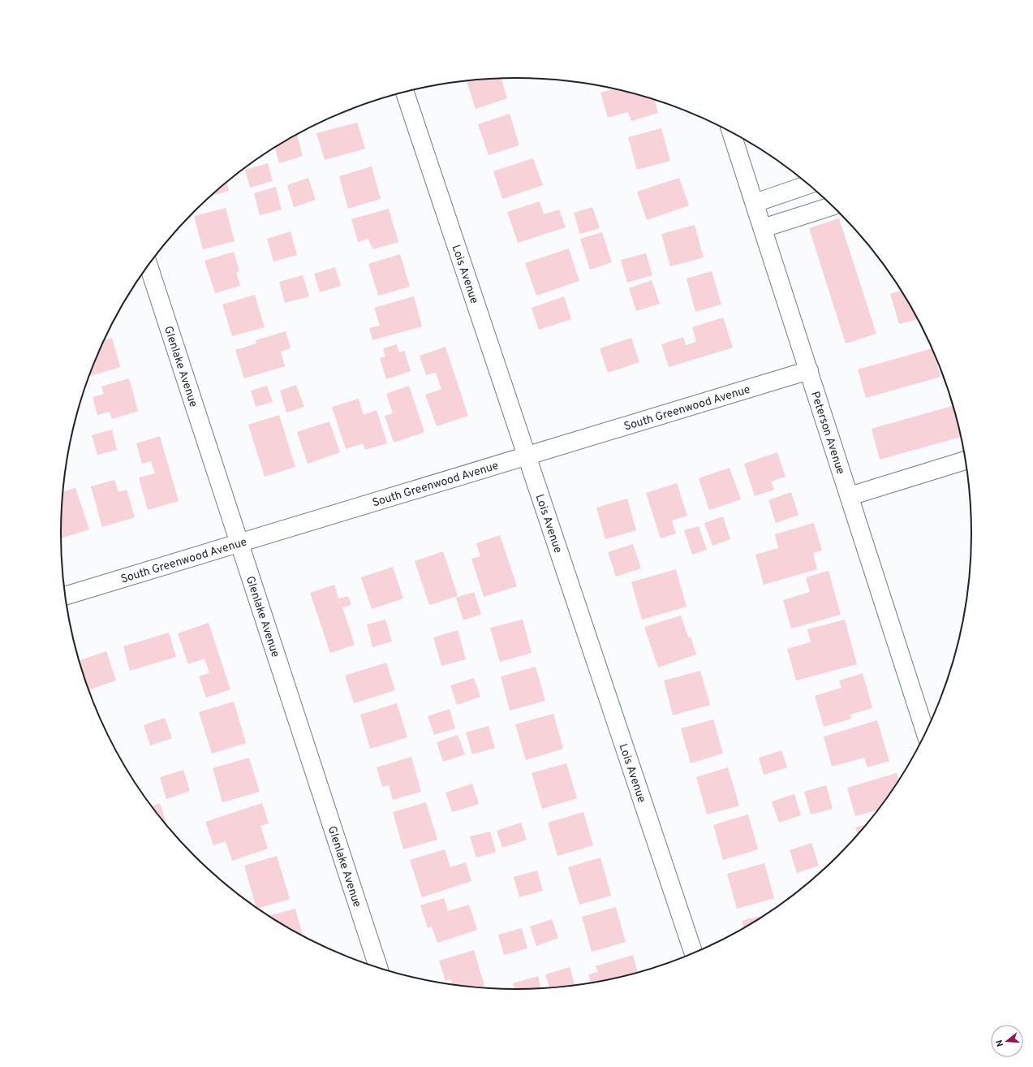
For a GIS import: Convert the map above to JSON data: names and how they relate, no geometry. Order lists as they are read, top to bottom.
{
  "streets": {
    "street": [
      "Lois Avenue",
      "Glenlake Avenue",
      "South Greenwood Avenue",
      "Peterson Avenue"
    ]
  },
  "crossings": [
    ["Lois Avenue", "South Greenwood Avenue"],
    ["Glenlake Avenue", "South Greenwood Avenue"],
    ["South Greenwood Avenue", "Peterson Avenue"]
  ],
  "north": "left"
}
